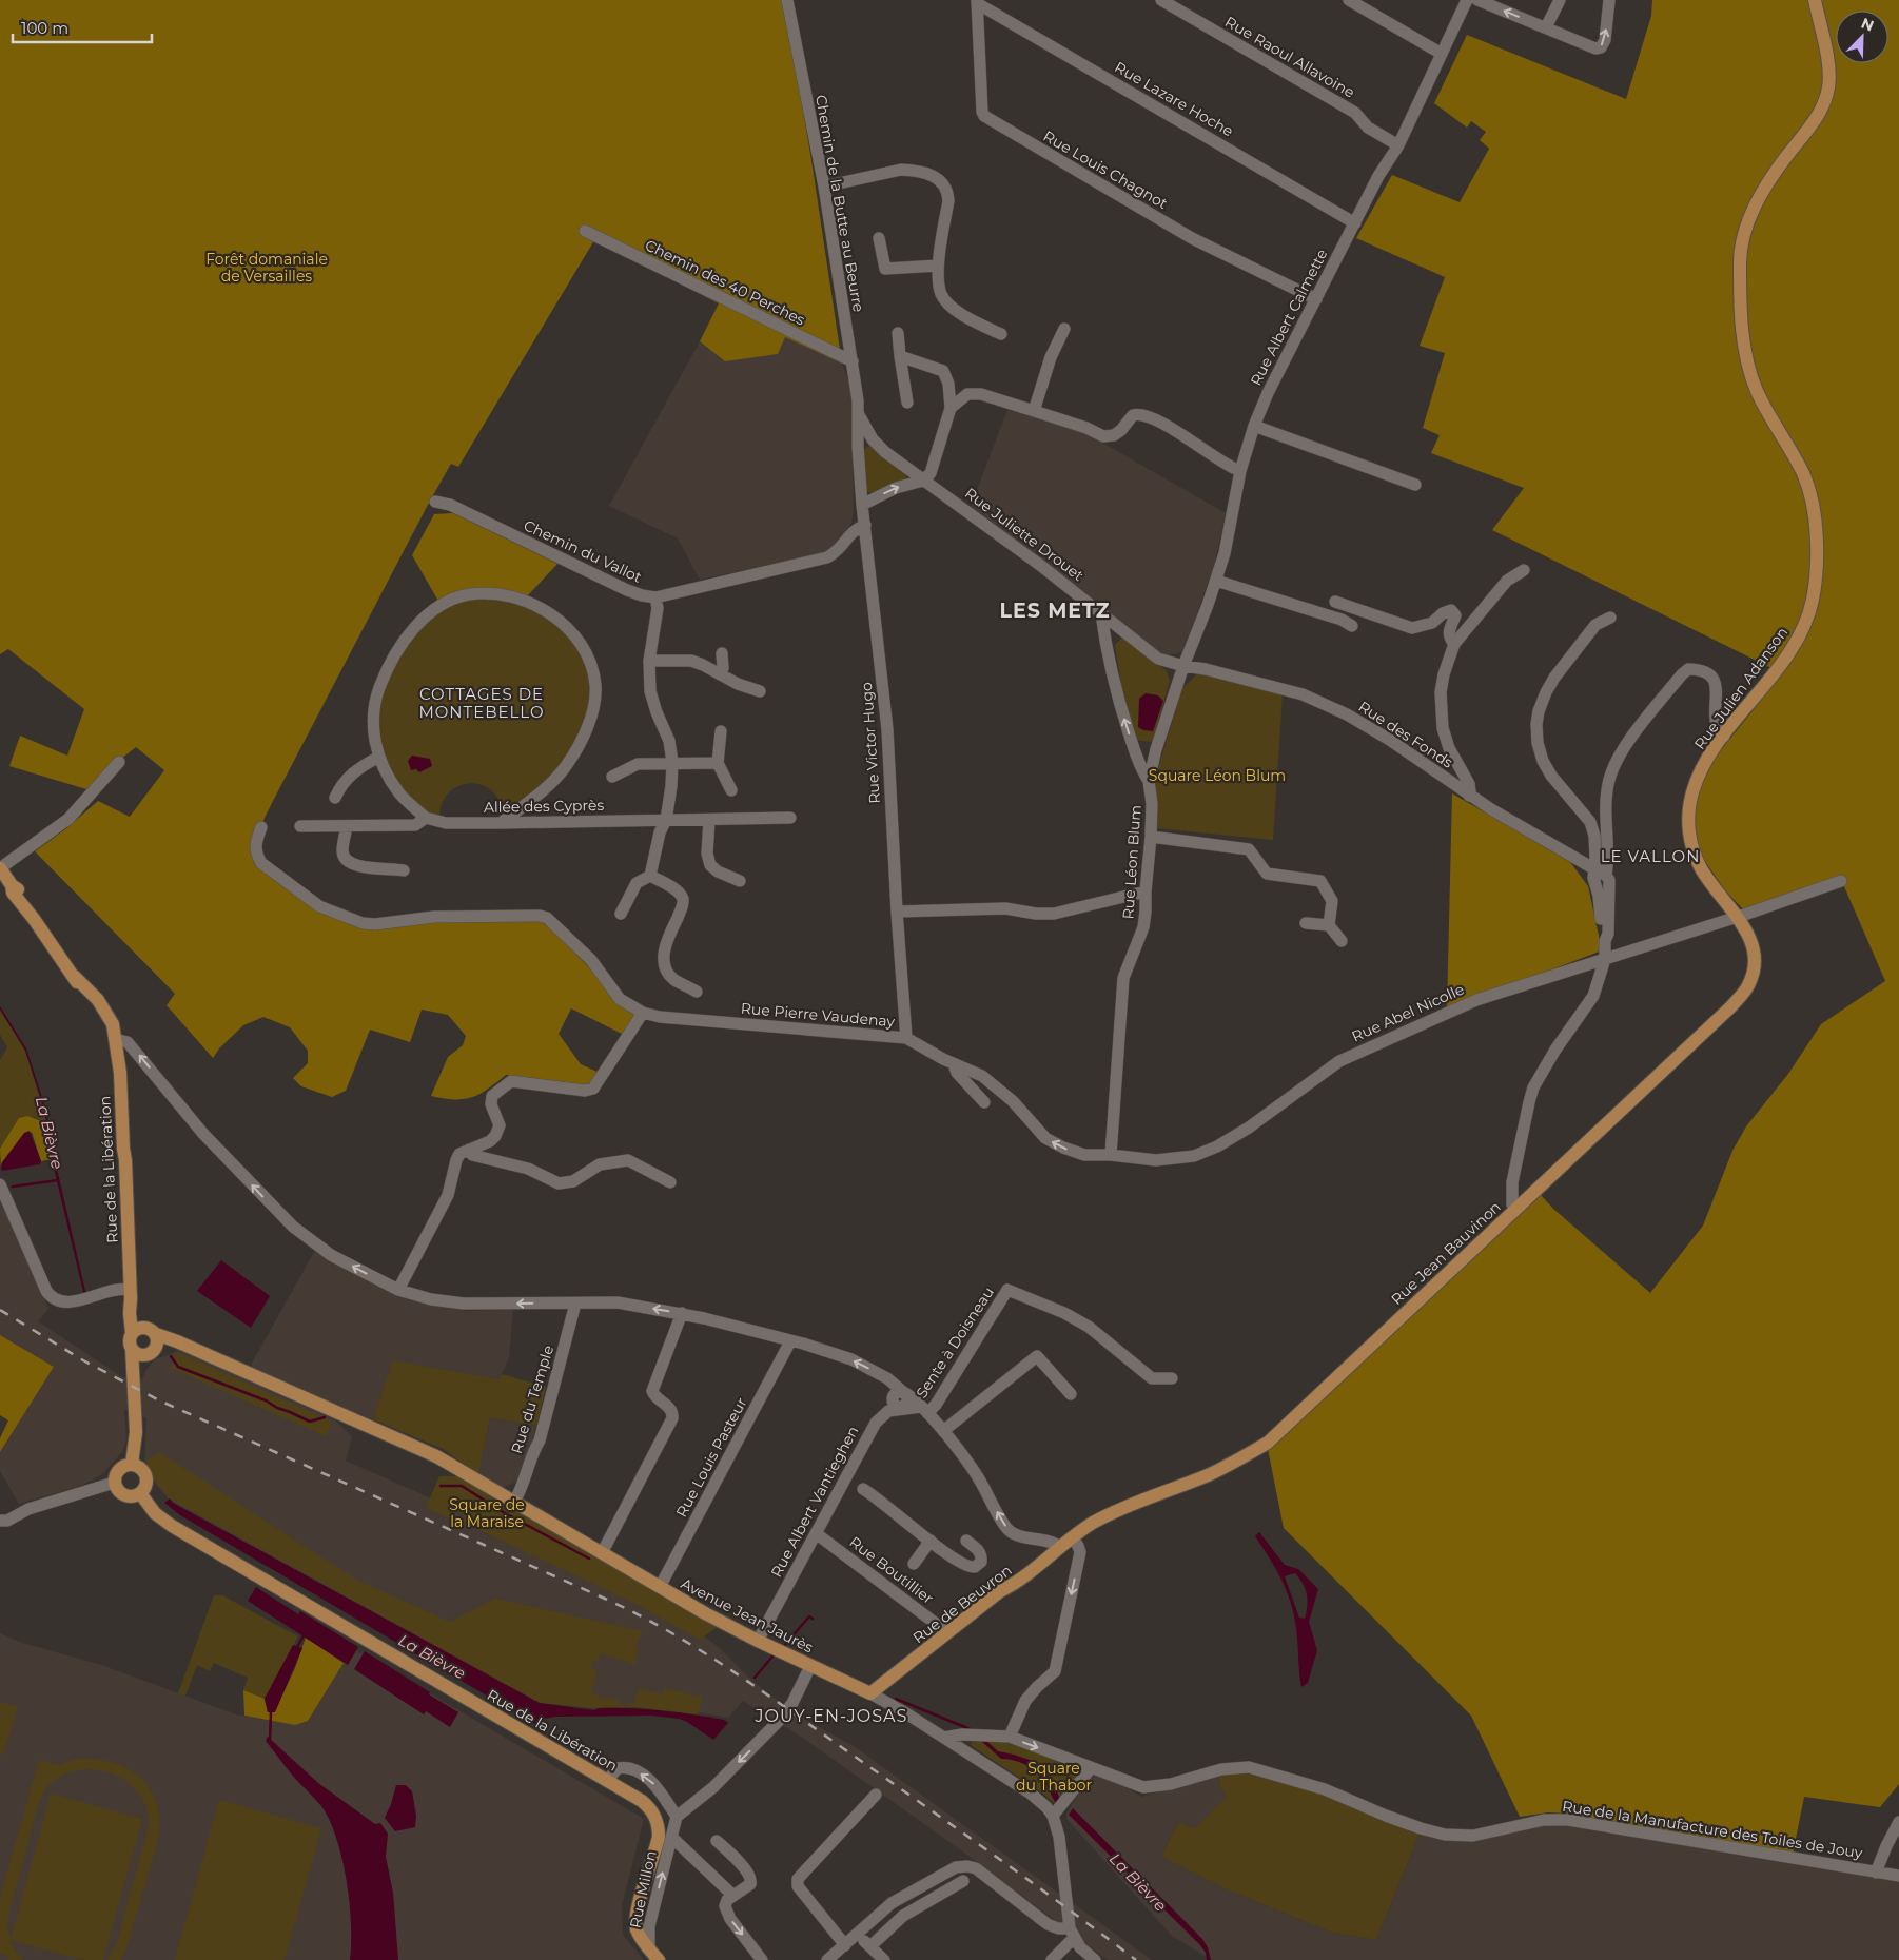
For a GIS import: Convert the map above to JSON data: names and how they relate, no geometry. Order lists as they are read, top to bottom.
{
  "streets": {
    "main road": [
      "Rue Julien Adanson",
      "Rue de la Libération",
      "Rue Jean Bauvinon",
      "Rue de Beuvron",
      "Avenue Jean Jaurès"
    ],
    "street": [
      "Rue Raoul Allavoine",
      "Rue Lazare Hoche",
      "Rue Louis Chagnot",
      "Chemin de la Butte au Beurre",
      "Chemin des 40 Perches",
      "Rue Albert Calmette",
      "Rue Juliette Drouet",
      "Chemin du Vallot",
      "Rue des Fonds",
      "Rue Victor Hugo",
      "Allée des Cyprès",
      "Rue Léon Blum",
      "Rue Abel Nicolle",
      "Rue Pierre Vaudenay",
      "Sente à Doisneau",
      "Rue du Temple",
      "Rue Louis Pasteur",
      "Rue Albert Vantieghen",
      "Rue Boutillier",
      "Rue de la Manufacture des Toiles de Jouy",
      "Rue Millon"
    ]
  },
  "crossings": [
    ["Rue Raoul Allavoine", "Rue Albert Calmette"],
    ["Rue Lazare Hoche", "Rue Louis Chagnot"],
    ["Rue Lazare Hoche", "Rue Albert Calmette"],
    ["Rue Louis Chagnot", "Rue Albert Calmette"],
    ["Chemin de la Butte au Beurre", "Chemin des 40 Perches"],
    ["Chemin de la Butte au Beurre", "Rue Juliette Drouet"],
    ["Chemin de la Butte au Beurre", "Rue Victor Hugo"],
    ["Rue Albert Calmette", "Rue Juliette Drouet"],
    ["Rue Albert Calmette", "Rue des Fonds"],
    ["Rue Albert Calmette", "Rue Léon Blum"],
    ["Rue Juliette Drouet", "Rue des Fonds"],
    ["Rue Juliette Drouet", "Rue Léon Blum"],
    ["Chemin du Vallot", "Rue Victor Hugo"],
    ["Rue Julien Adanson", "Rue Abel Nicolle"],
    ["Rue Julien Adanson", "Rue Jean Bauvinon"],
    ["Rue des Fonds", "Rue Léon Blum"],
    ["Rue Victor Hugo", "Rue Pierre Vaudenay"],
    ["Rue Léon Blum", "Rue Abel Nicolle"],
    ["Rue Léon Blum", "Rue Pierre Vaudenay"],
    ["Rue Abel Nicolle", "Rue Pierre Vaudenay"],
    ["Rue Abel Nicolle", "Rue Jean Bauvinon"],
    ["Rue de la Libération", "Avenue Jean Jaurès"],
    ["Rue de la Libération", "Rue Millon"],
    ["Rue Jean Bauvinon", "Rue de Beuvron"],
    ["Rue du Temple", "Avenue Jean Jaurès"],
    ["Rue Louis Pasteur", "Avenue Jean Jaurès"],
    ["Rue Albert Vantieghen", "Rue Boutillier"],
    ["Rue Albert Vantieghen", "Avenue Jean Jaurès"],
    ["Rue Boutillier", "Rue de Beuvron"],
    ["Rue de Beuvron", "Avenue Jean Jaurès"],
    ["Avenue Jean Jaurès", "Rue de la Manufacture des Toiles de Jouy"]
  ],
  "one_way": ["Rue Millon"],
  "districts": [
    "LES METZ",
    "COTTAGES DE MONTEBELLO",
    "LE VALLON",
    "JOUY-EN-JOSAS"
  ],
  "water": ["La Bièvre"],
  "parks": [
    "Forêt domaniale de Versailles",
    "Square Léon Blum",
    "Square de la Maraise",
    "Square du Thabor"
  ],
  "scale_bar": "100 m",
  "north": "top right"
}
